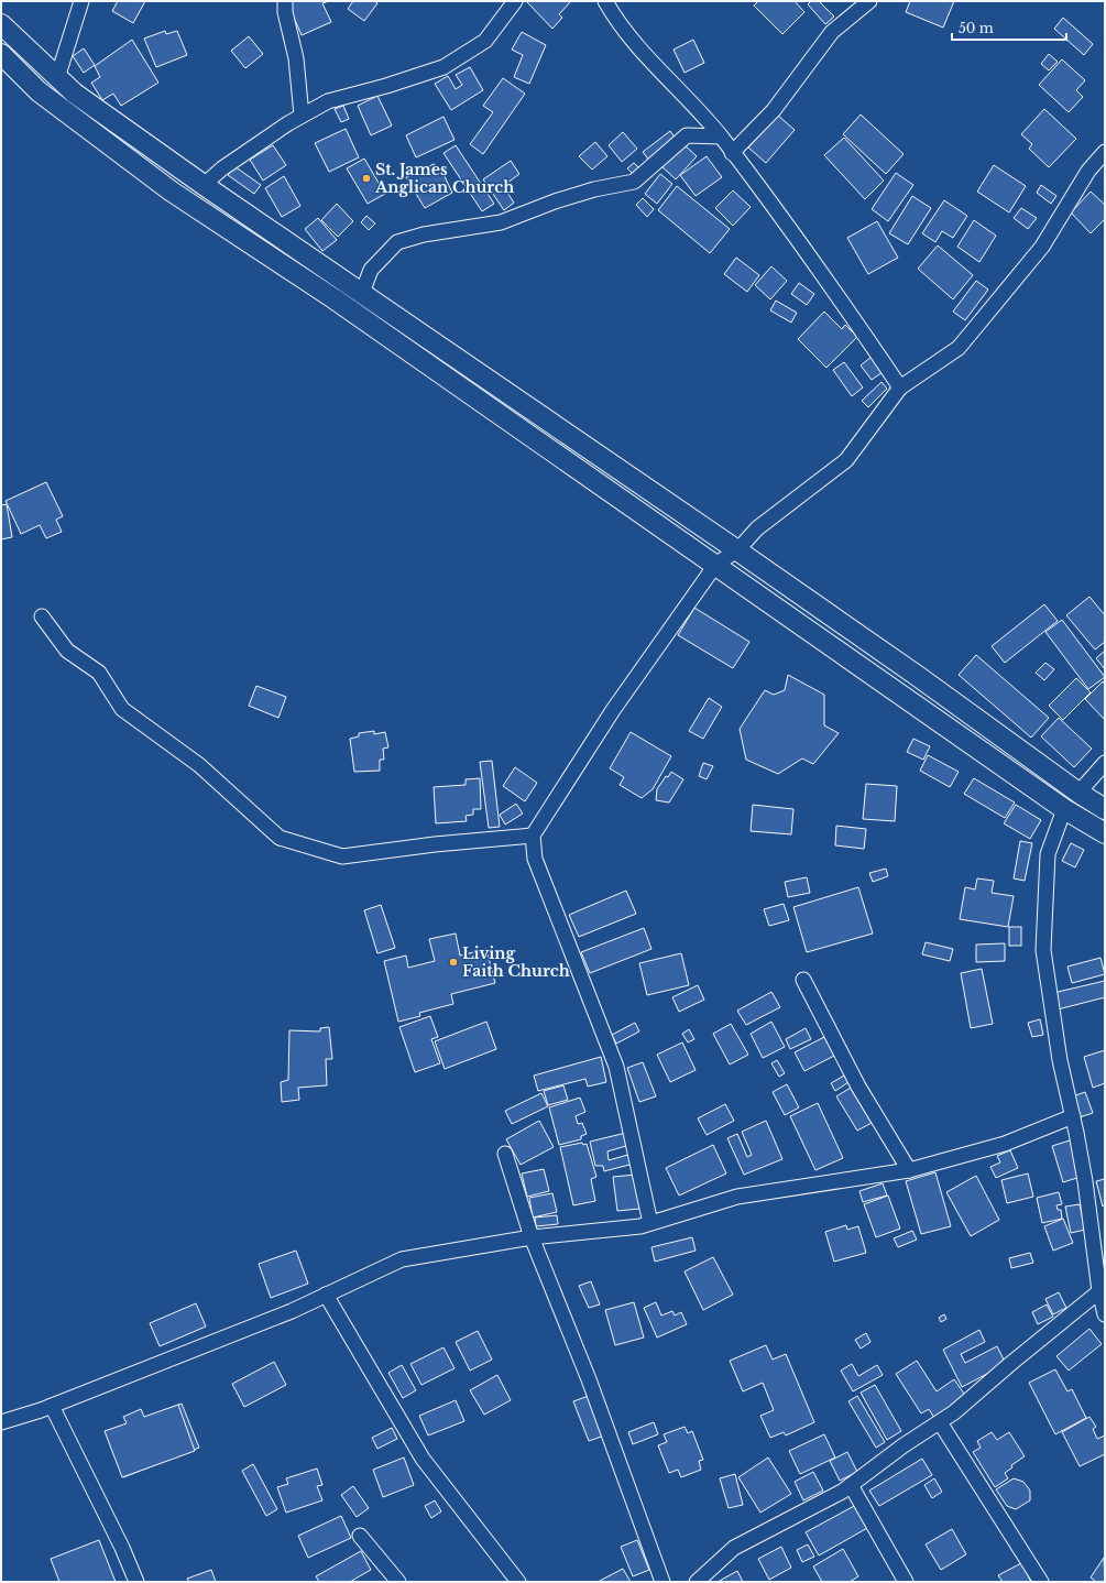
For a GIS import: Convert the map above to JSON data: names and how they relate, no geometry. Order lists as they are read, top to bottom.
{
  "places": ["St. James Anglican Church", "Living Faith Church"],
  "scale_bar": "50 m"
}
